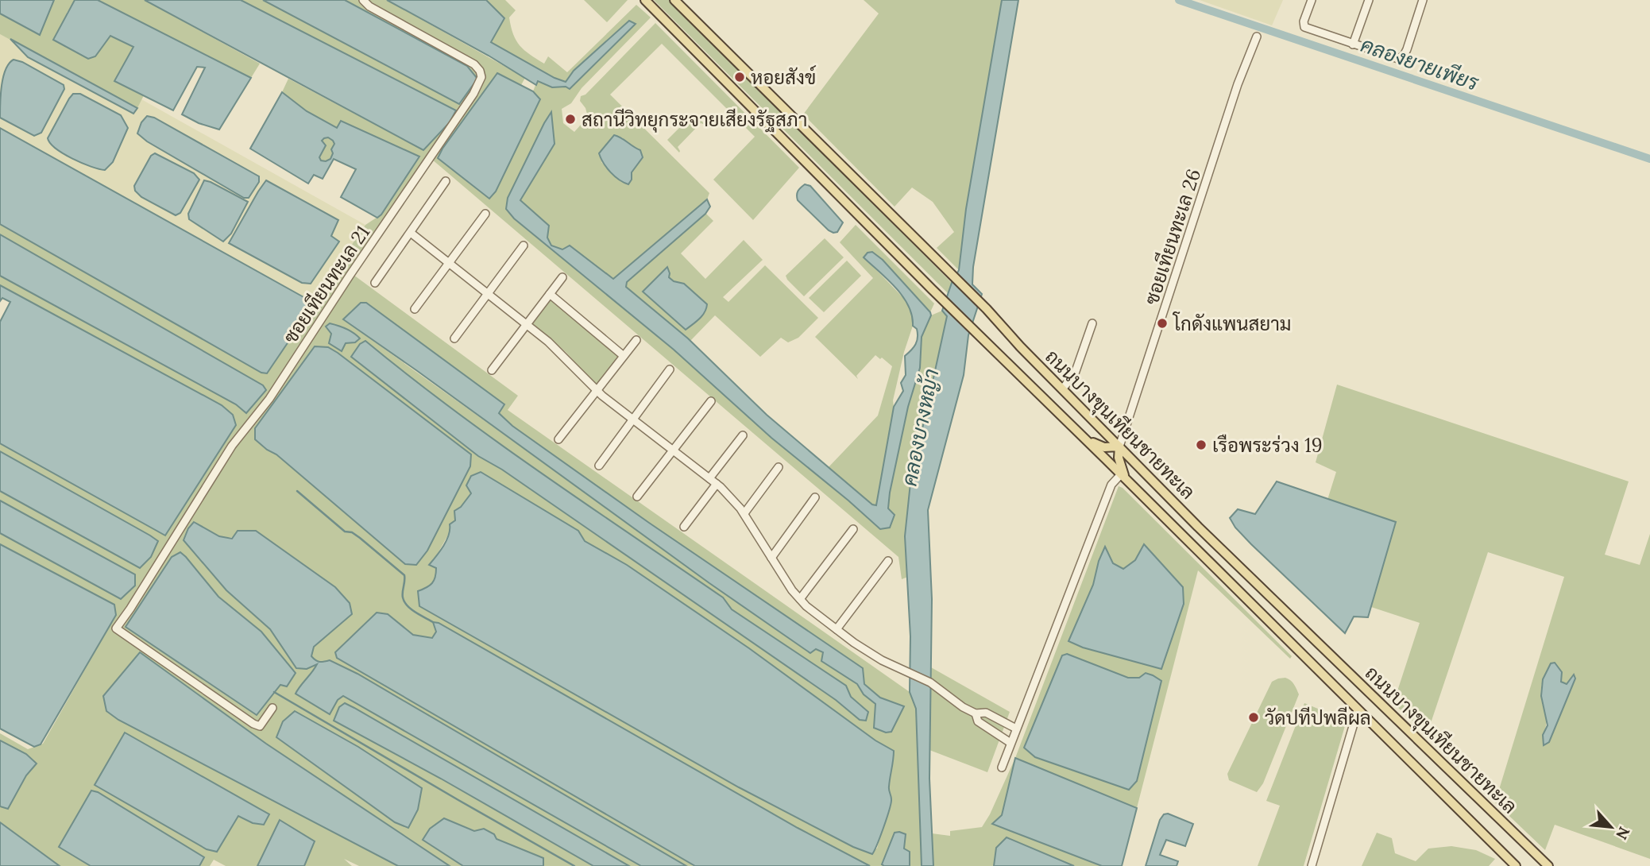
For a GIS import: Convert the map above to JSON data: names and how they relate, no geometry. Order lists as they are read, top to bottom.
{
  "streets": {
    "main road": ["ถนนบางขุนเทียนชายทะเล"],
    "street": ["ซอยเทียนทะเล 26", "ซอยเทียนทะเล 21"]
  },
  "crossings": [
    ["ซอยเทียนทะเล 26", "ถนนบางขุนเทียนชายทะเล"]
  ],
  "water": ["คลองยายเพียร", "คลองบางหญ้า"],
  "places": [
    "หอยสังข์",
    "สถานีวิทยุกระจายเสียงรัฐสภา",
    "โกดังแพนสยาม",
    "เรือพระร่วง 19",
    "วัดปทีปพลีผล"
  ],
  "north": "bottom right"
}
